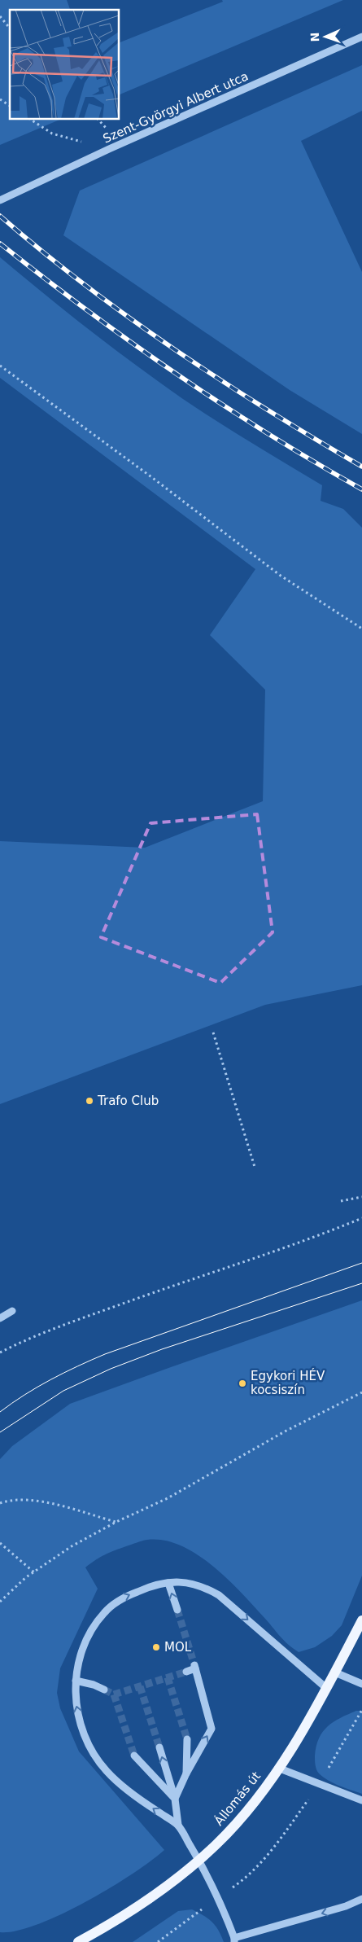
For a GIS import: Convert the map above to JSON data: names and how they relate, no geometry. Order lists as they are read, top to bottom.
{
  "streets": {
    "main road": ["Állomás út"],
    "street": ["Szent-Györgyi Albert utca"]
  },
  "places": ["Trafo Club", "Egykori HÉV kocsiszín", "MOL"],
  "north": "left"
}
